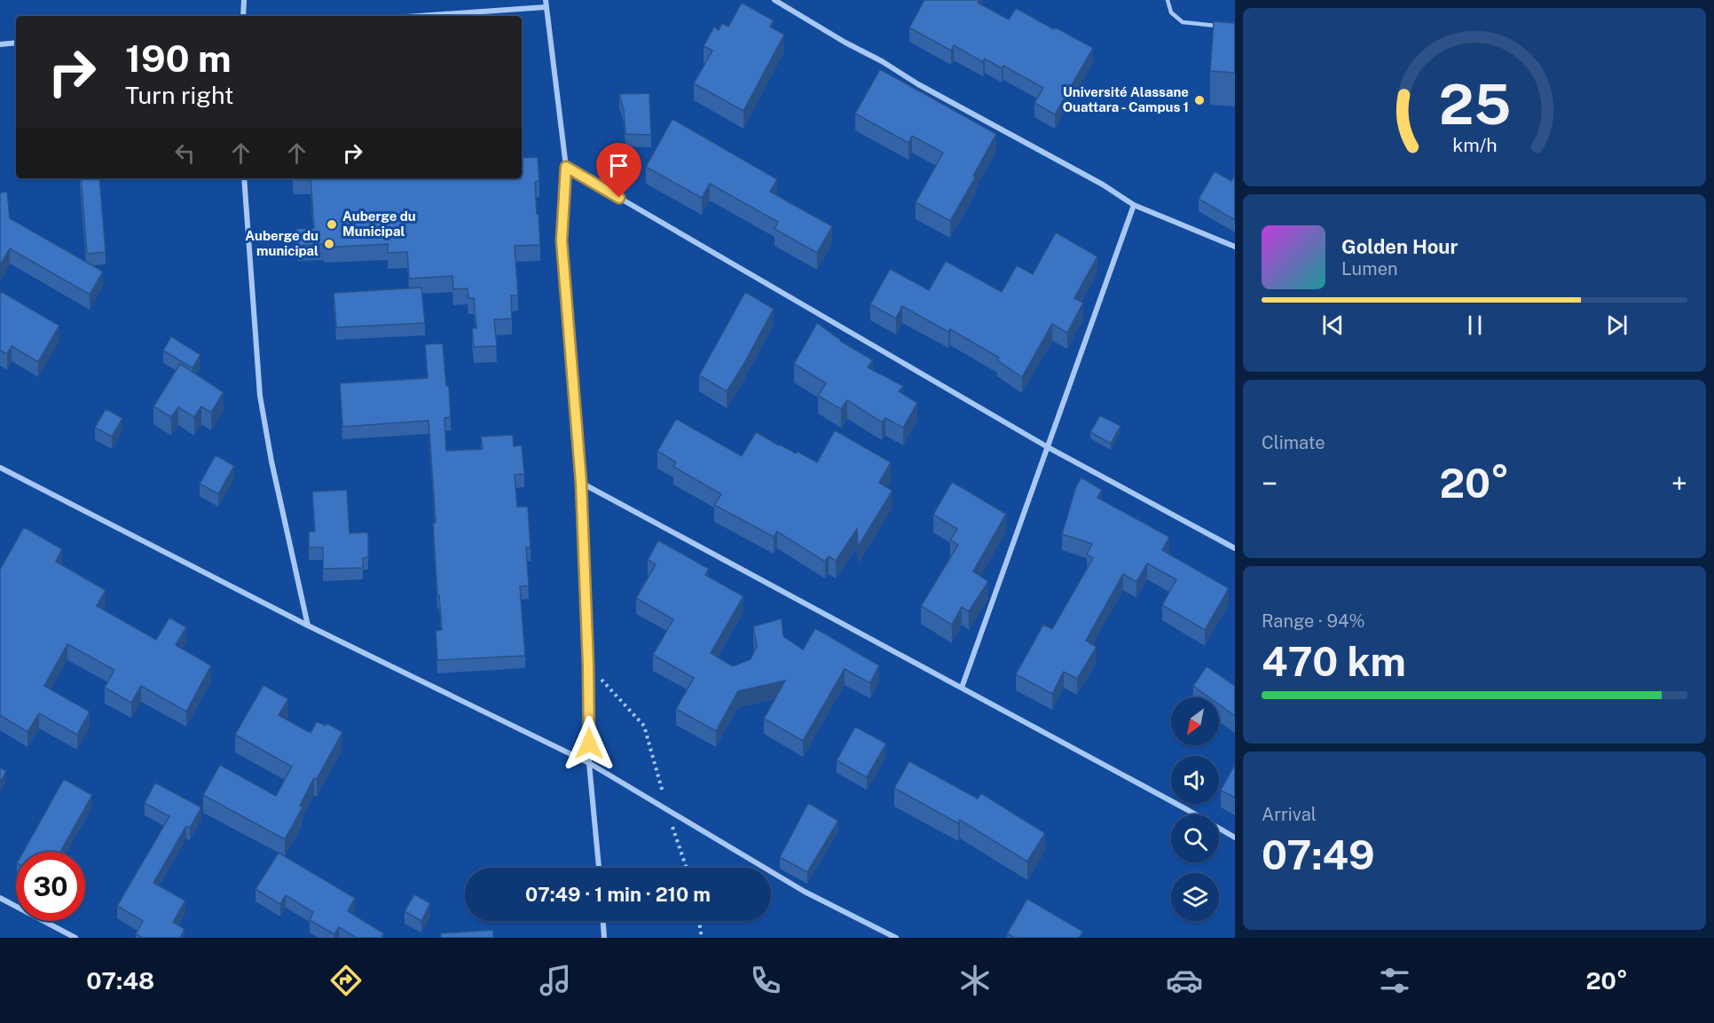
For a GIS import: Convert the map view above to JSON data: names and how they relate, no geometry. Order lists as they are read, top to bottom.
{
  "places": ["Université Alassane Ouattara - Campus 1", "Auberge du Municipal", "Auberge du municipal"],
  "north": "bottom left",
  "page": {
    "turn": ["190 m", "Turn right"],
    "song": ["Golden Hour", "Lumen"],
    "tile": [
      "Climate",
      ["Range · 94%", "470 km"],
      ["Arrival", "07:49"]
    ],
    "heat": ["−", "20°", "+"],
    "limit": "30",
    "trip": "07:49 · 1 min · 210 m",
    "tabs": ["07:48", "20°"],
    "gauge": ["25", "km/h"]
  }
}
